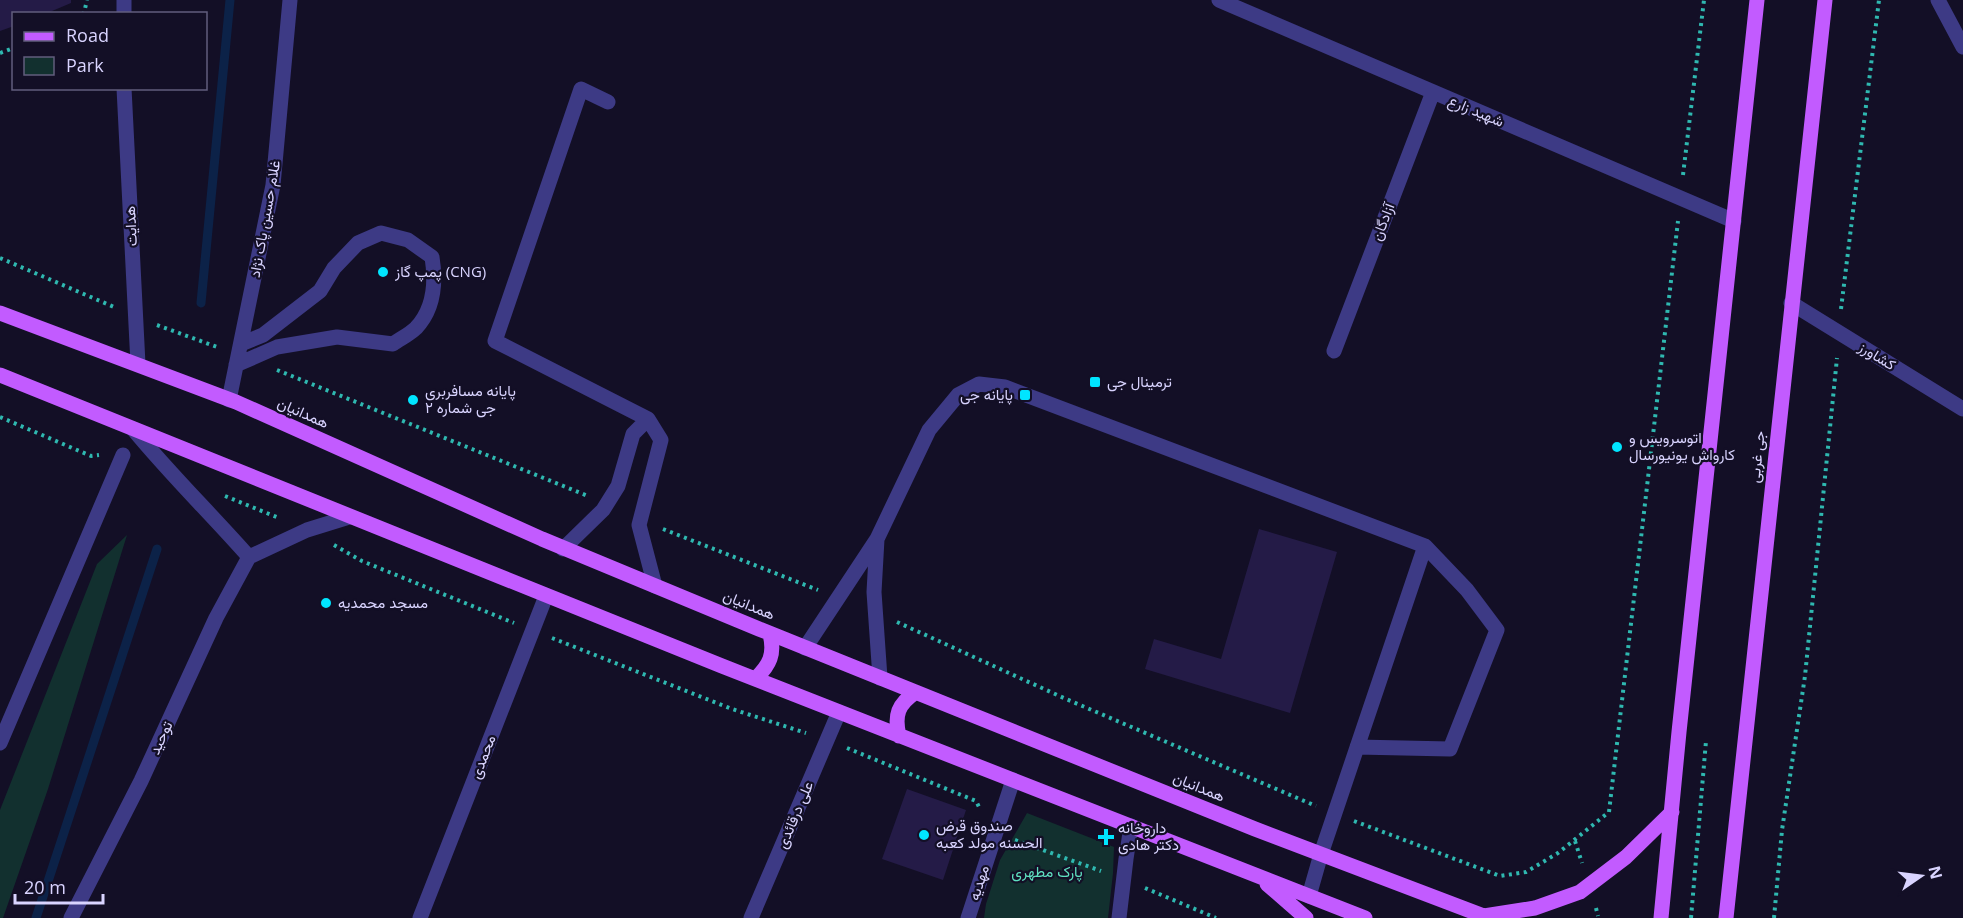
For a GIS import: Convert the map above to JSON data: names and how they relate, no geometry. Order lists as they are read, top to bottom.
{
  "streets": {
    "main road": ["همدانیان", "جی غربی"],
    "street": [
      "شهید زارع",
      "غلام حسین پاک نژاد",
      "آزادگان",
      "هدایت",
      "کشاورز",
      "توحید",
      "محمدی",
      "علی درقائدی",
      "مهدیه"
    ]
  },
  "crossings": [
    ["شهید زارع", "آزادگان"],
    ["غلام حسین پاک نژاد", "همدانیان"],
    ["هدایت", "همدانیان"],
    ["کشاورز", "جی غربی"]
  ],
  "parks": ["پارک مطهری"],
  "places": {
    "other": [
      "پمپ گاز (CNG)",
      "پایانه مسافربری جی شماره ۲",
      "اتوسرویس و کارواش یونیورسال",
      "مسجد محمدیه",
      "صندوق قرض الحسنه مولد کعبه"
    ],
    "transit": ["ترمینال جی", "پایانه جی"],
    "health": ["داروخانه دکتر هادی"]
  },
  "legend": ["Road", "Park"],
  "scale_bar": "20 m",
  "north": "right"
}
